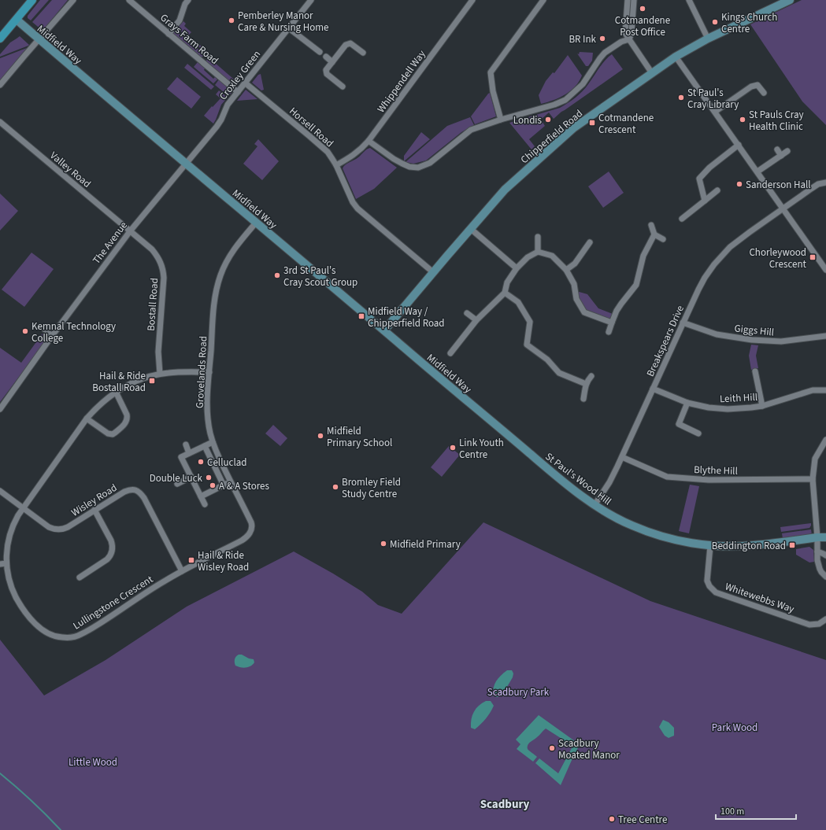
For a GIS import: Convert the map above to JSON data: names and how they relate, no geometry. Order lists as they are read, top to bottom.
{
  "streets": {
    "street": [
      "Grays Farm Road",
      "Midfield Way",
      "Croxley Green",
      "Whippendell Way",
      "Horsell Road",
      "Chipperfield Road",
      "Valley Road",
      "The Avenue",
      "Bostall Road",
      "Giggs Hill",
      "Breakspears Drive",
      "Grovelands Road",
      "Leith Hill",
      "Blythe Hill",
      "St Paul's Wood Hill",
      "Wisley Road",
      "Whitewebbs Way",
      "Lullingstone Crescent"
    ]
  },
  "crossings": [
    ["Grays Farm Road", "Croxley Green"],
    ["Midfield Way", "Croxley Green"],
    ["Midfield Way", "Chipperfield Road"],
    ["Midfield Way", "The Avenue"],
    ["Midfield Way", "Grovelands Road"],
    ["Midfield Way", "St Paul's Wood Hill"],
    ["Croxley Green", "Horsell Road"],
    ["Croxley Green", "The Avenue"],
    ["Whippendell Way", "Horsell Road"],
    ["Horsell Road", "Chipperfield Road"],
    ["Valley Road", "The Avenue"],
    ["Valley Road", "Bostall Road"],
    ["The Avenue", "Bostall Road"],
    ["Bostall Road", "Lullingstone Crescent"],
    ["Giggs Hill", "Breakspears Drive"],
    ["Breakspears Drive", "Leith Hill"],
    ["Breakspears Drive", "Blythe Hill"],
    ["Breakspears Drive", "St Paul's Wood Hill"],
    ["Grovelands Road", "Lullingstone Crescent"],
    ["St Paul's Wood Hill", "Whitewebbs Way"],
    ["Wisley Road", "Lullingstone Crescent"]
  ],
  "districts": ["Scadbury"],
  "parks": ["Scadbury Park", "Park Wood", "Little Wood"],
  "places": {
    "other": [
      "Cotmandene Post Office",
      "Pemberley Manor Care & Nursing Home",
      "Kings Church Centre",
      "BR Ink",
      "St Paul's Cray Library",
      "Londis",
      "St Pauls Cray Health Clinic",
      "Sanderson Hall",
      "3rd St Paul's Cray Scout Group",
      "Kemnal Technology College",
      "Midfield Primary School",
      "Link Youth Centre",
      "Celluclad",
      "Double Luck",
      "A & A Stores",
      "Bromley Field Study Centre",
      "Midfield Primary",
      "Scadbury Moated Manor",
      "Tree Centre"
    ],
    "transit": [
      "Cotmandene Crescent",
      "Chorleywood Crescent",
      "Midfield Way / Chipperfield Road",
      "Hail & Ride Bostall Road",
      "Beddington Road",
      "Hail & Ride Wisley Road"
    ]
  },
  "scale_bar": "100 m"
}
